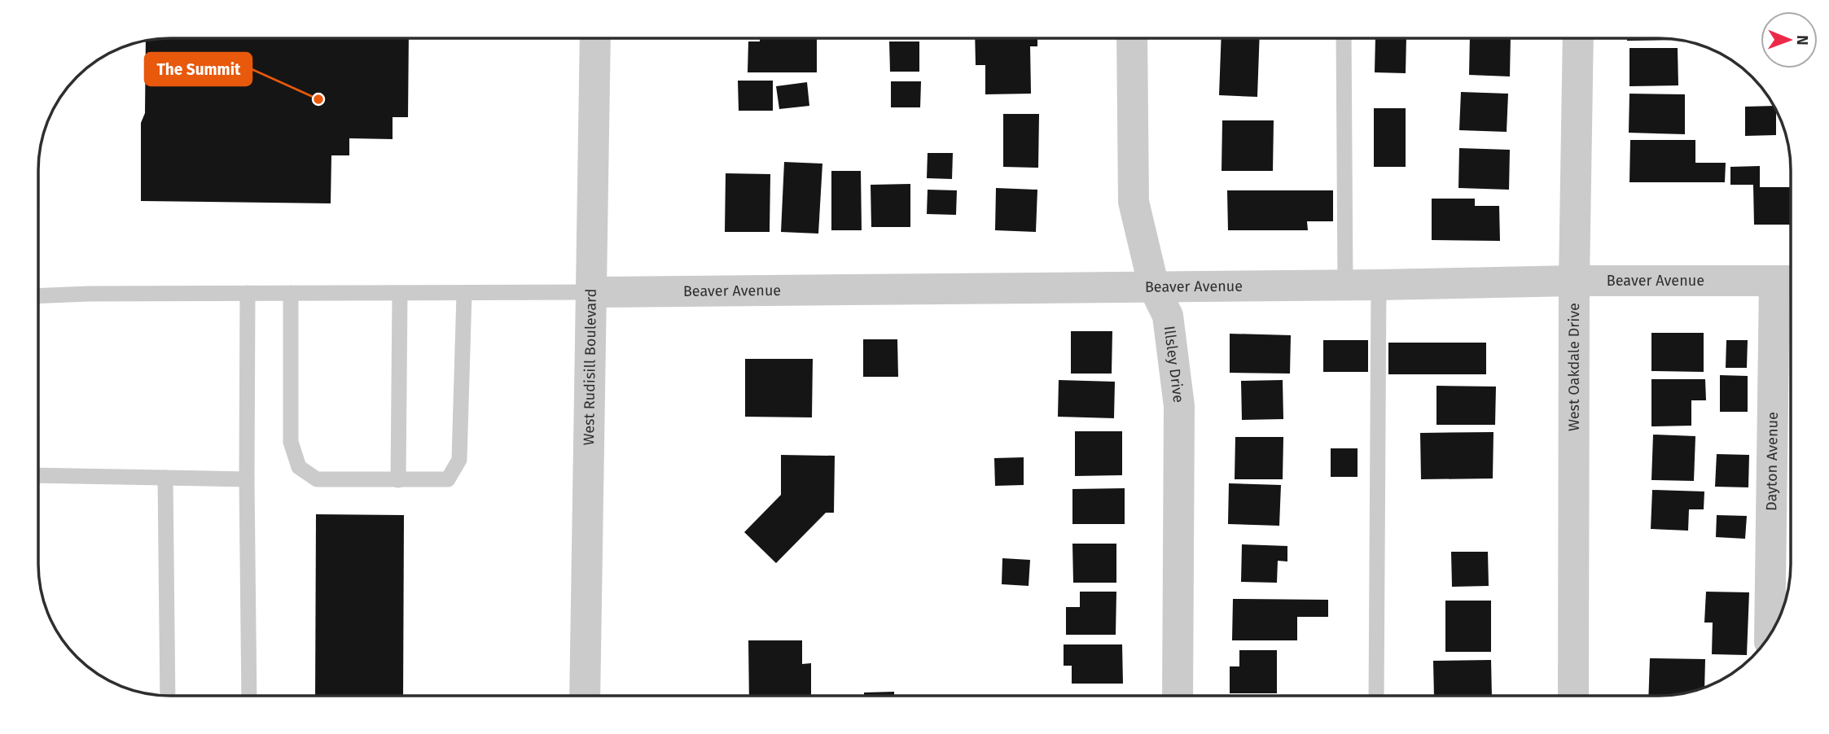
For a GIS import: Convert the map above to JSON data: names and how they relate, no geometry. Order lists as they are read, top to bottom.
{
  "streets": {
    "street": [
      "Beaver Avenue",
      "Illsley Drive",
      "West Rudisill Boulevard",
      "West Oakdale Drive",
      "Dayton Avenue"
    ]
  },
  "crossings": [
    ["Beaver Avenue", "Illsley Drive"],
    ["Beaver Avenue", "West Rudisill Boulevard"],
    ["Beaver Avenue", "West Oakdale Drive"],
    ["Beaver Avenue", "Dayton Avenue"]
  ],
  "places": ["The Summit"],
  "north": "right"
}
